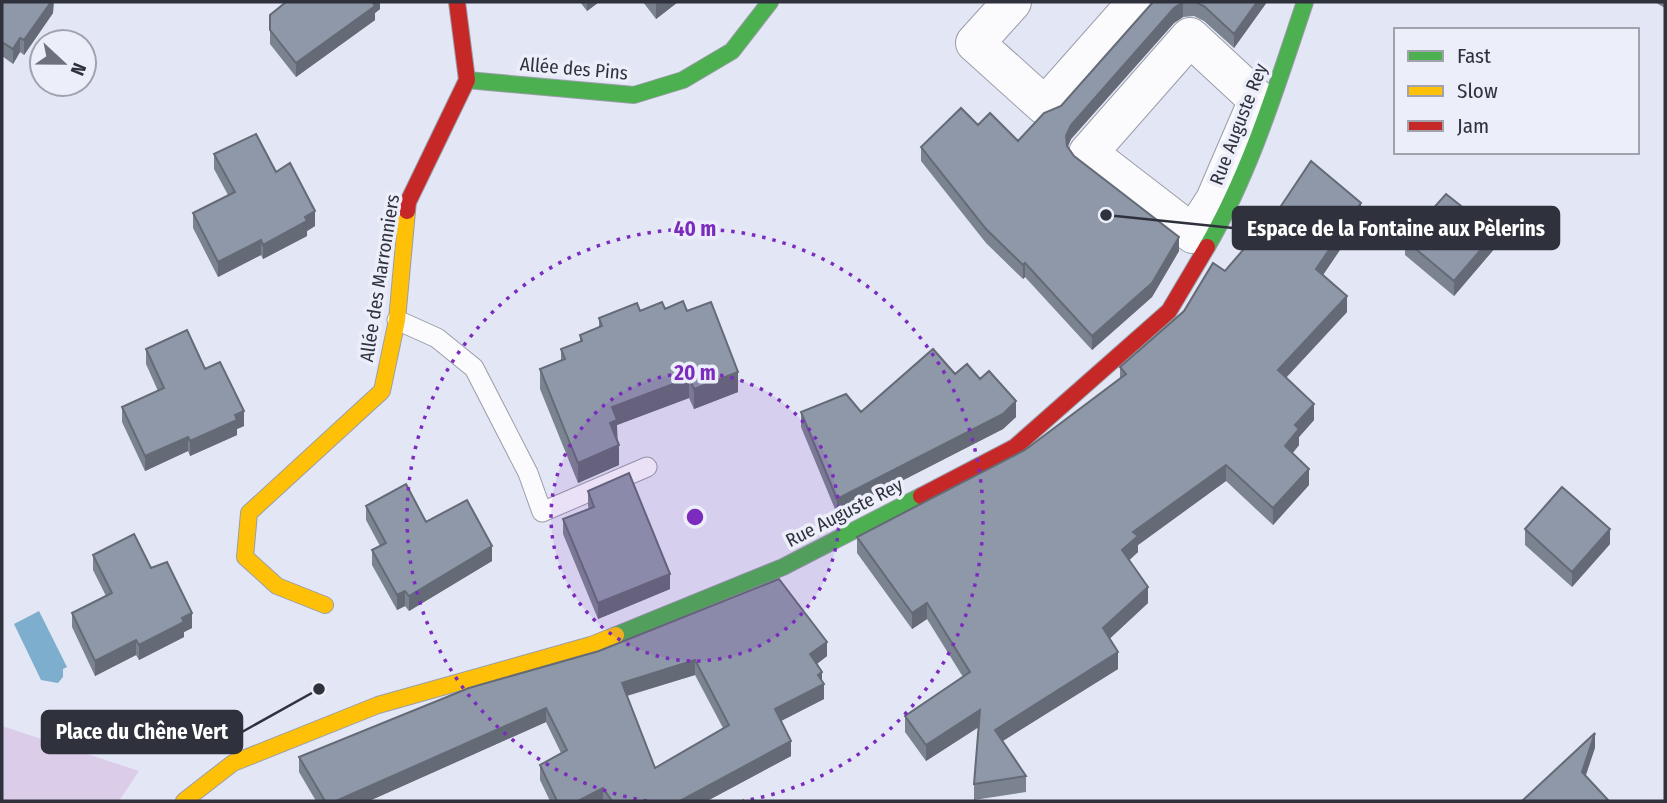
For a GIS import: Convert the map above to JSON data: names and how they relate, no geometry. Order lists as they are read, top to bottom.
{
  "streets": {
    "street": ["Allée des Pins", "Rue Auguste Rey", "Allée des Marronniers"]
  },
  "crossings": [
    ["Allée des Pins", "Allée des Marronniers"]
  ],
  "places": ["Espace de la Fontaine aux Pèlerins", "Place du Chêne Vert"],
  "legend": ["Fast", "Slow", "Jam"],
  "north": "right",
  "rings": ["40 m", "20 m"]
}
